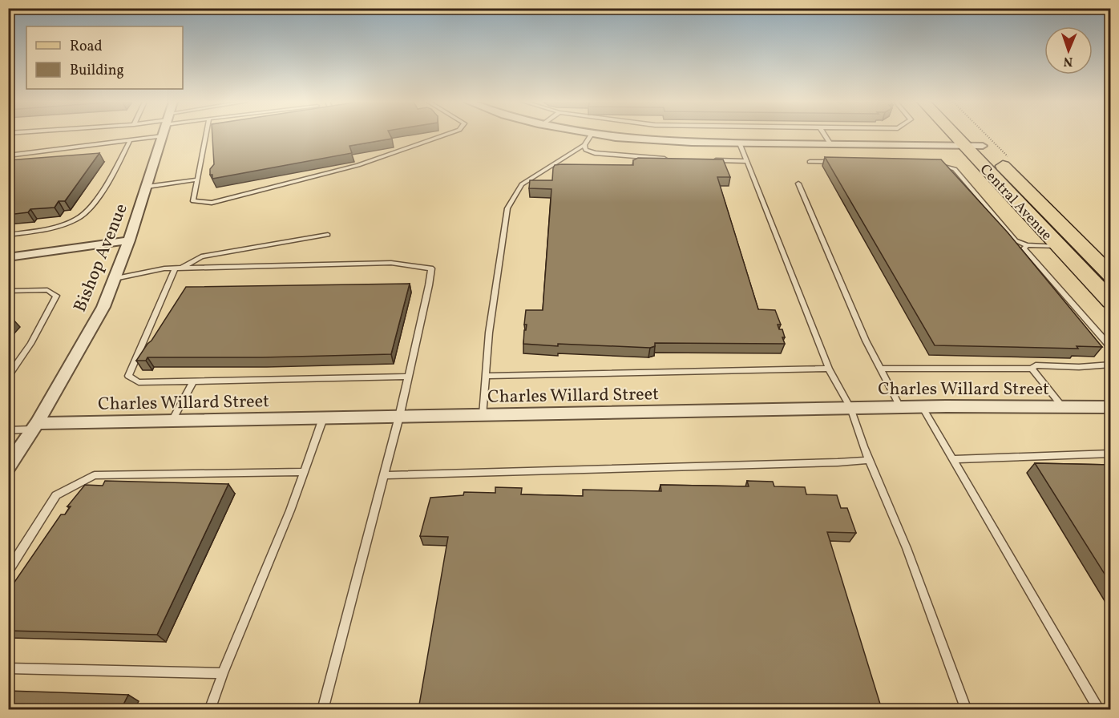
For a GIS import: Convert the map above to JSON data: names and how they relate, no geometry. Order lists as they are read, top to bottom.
{
  "streets": {
    "main road": ["Central Avenue"],
    "street": ["Bishop Avenue", "Charles Willard Street"]
  },
  "crossings": [
    ["Bishop Avenue", "Charles Willard Street"]
  ],
  "legend": ["Road", "Building"],
  "north": "bottom"
}
